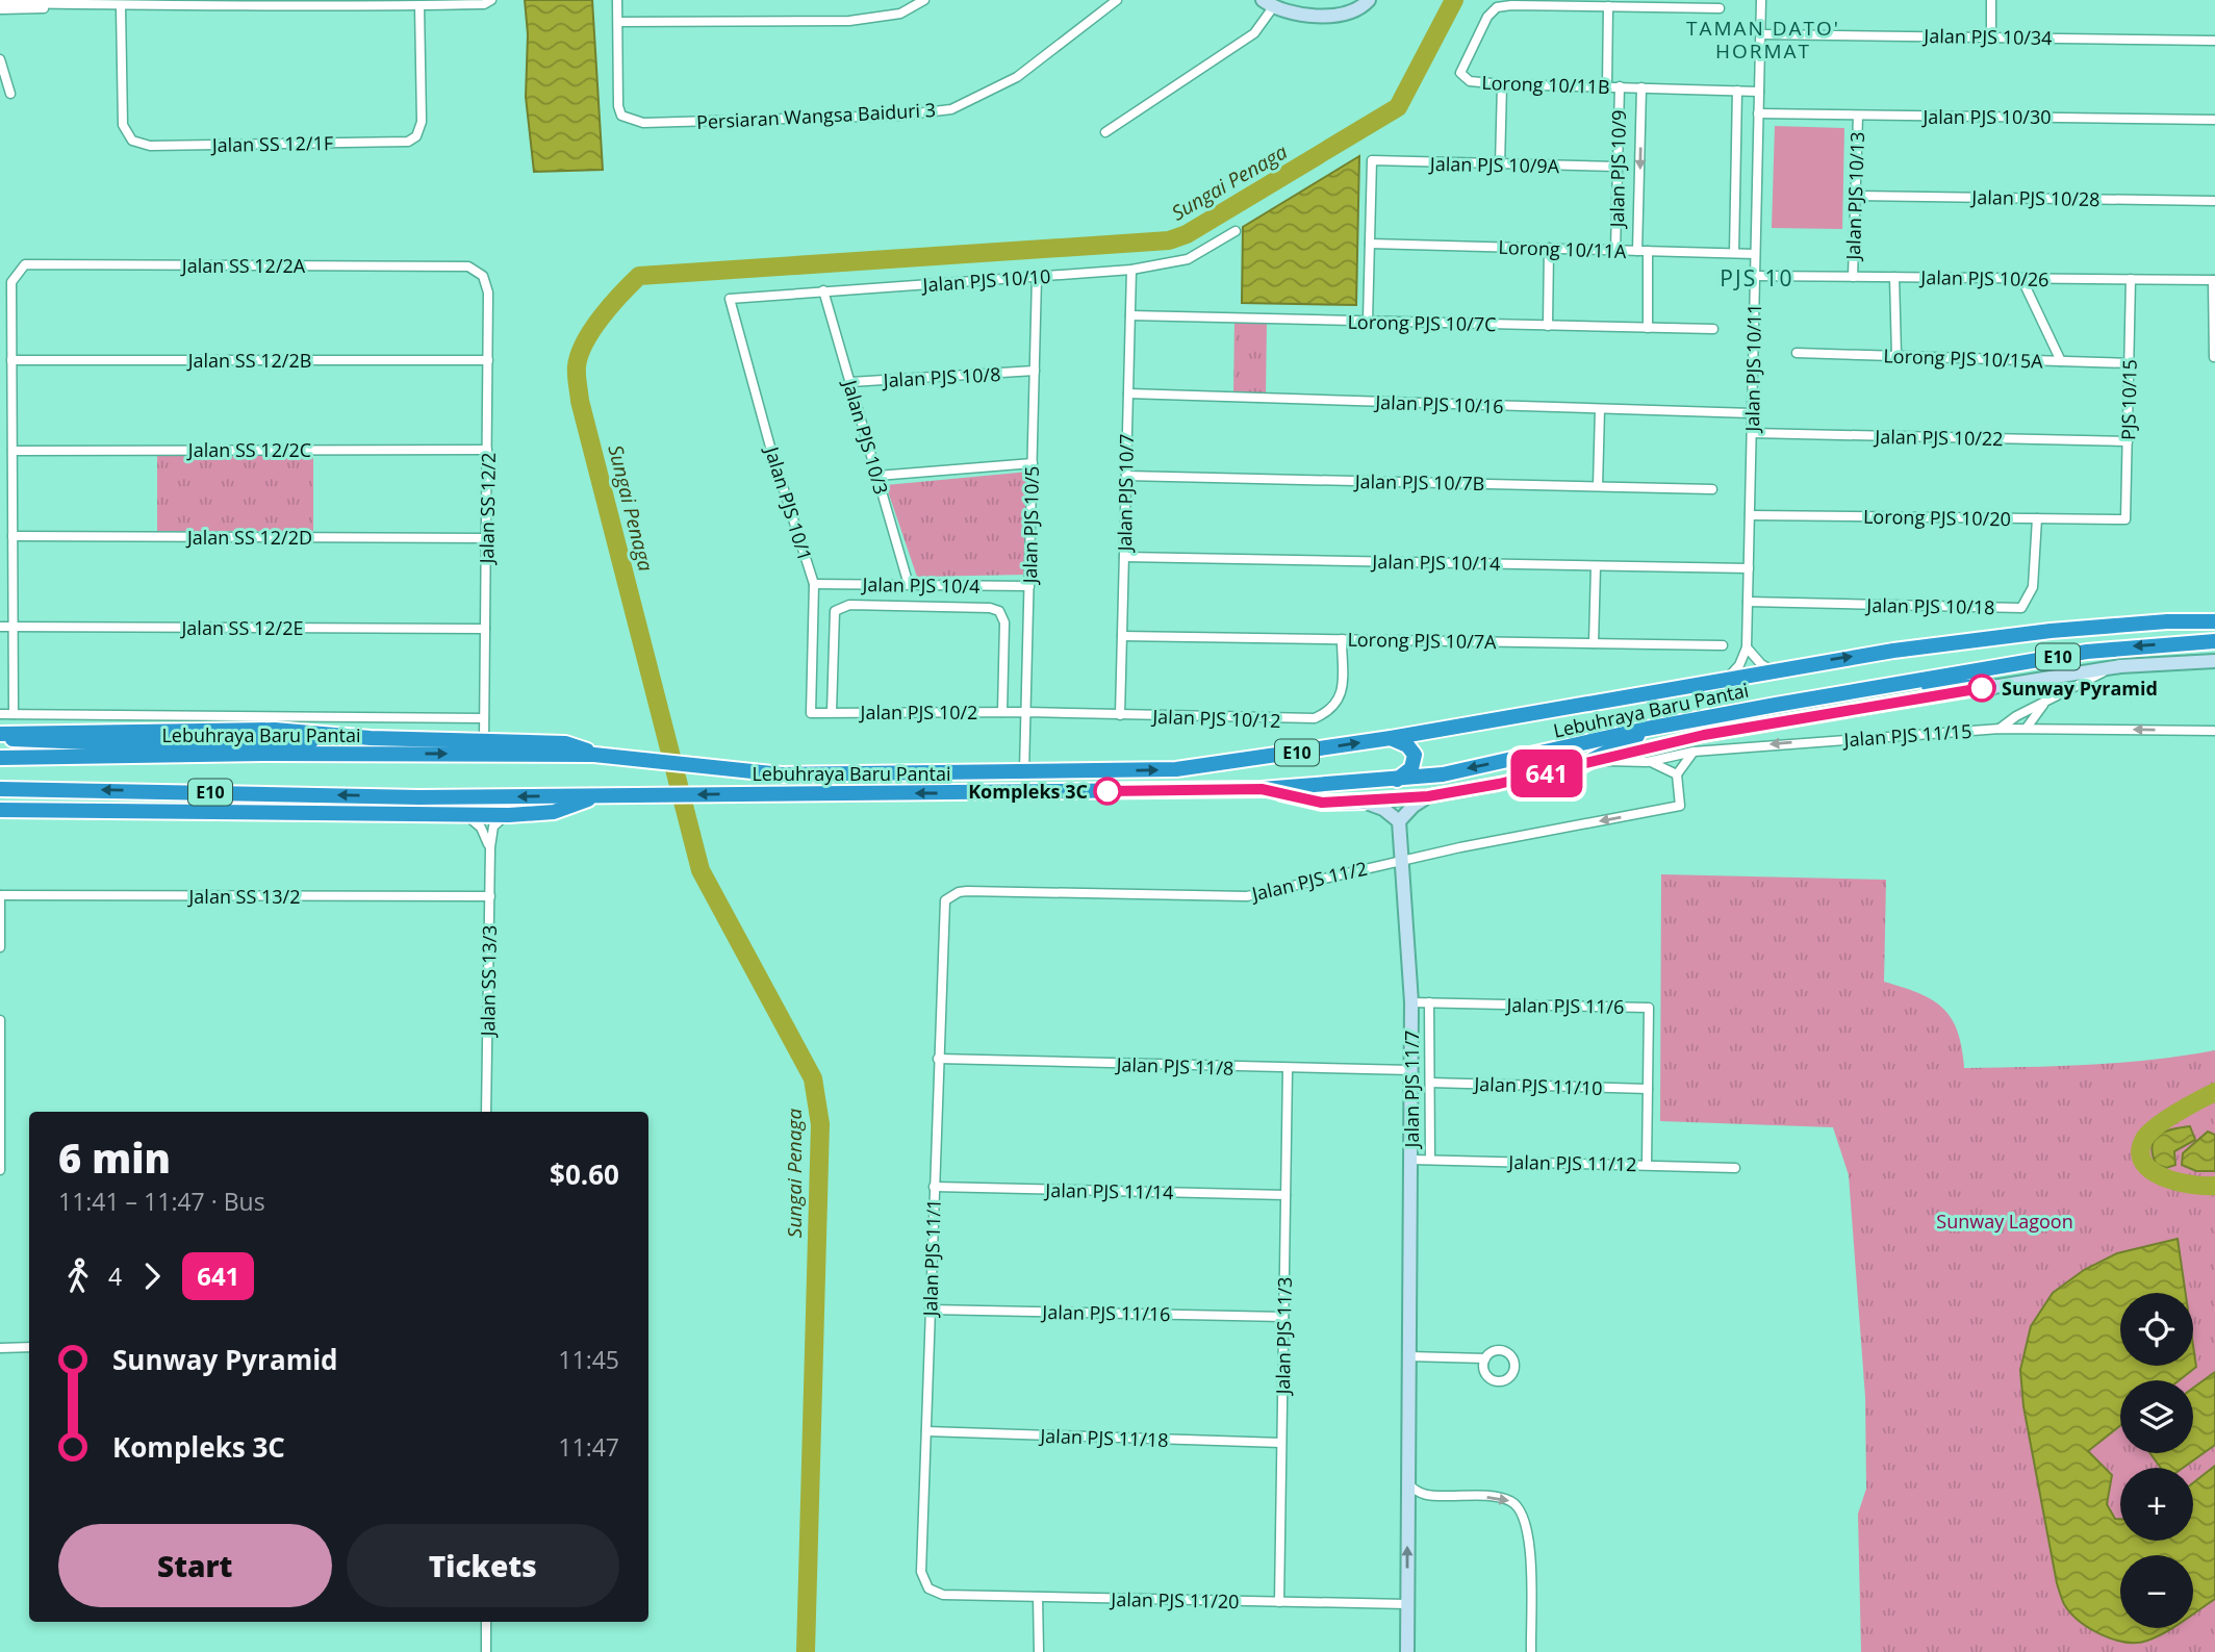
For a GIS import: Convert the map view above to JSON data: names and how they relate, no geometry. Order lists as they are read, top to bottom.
{
  "streets": {
    "highway": ["E10", "Lebuhraya Baru Pantai"],
    "street": [
      "Jalan PJS 10/34",
      "Lorong 10/11B",
      "Persiaran Wangsa Baiduri 3",
      "Jalan PJS 10/30",
      "Jalan SS 12/1F",
      "Jalan PJS 10/9A",
      "Jalan PJS 10/9",
      "Jalan PJS 10/13",
      "Jalan PJS 10/28",
      "Lorong 10/11A",
      "Jalan SS 12/2A",
      "Jalan PJS 10/26",
      "Jalan PJS 10/10",
      "Lorong PJS 10/7C",
      "Lorong PJS 10/15A",
      "Jalan SS 12/2B",
      "Jalan PJS 10/11",
      "Jalan PJS 10/8",
      "PJS 10/15",
      "Jalan PJS 10/16",
      "Jalan PJS 10/3",
      "Jalan PJS 10/22",
      "Jalan SS 12/2C",
      "Jalan PJS 10/7B",
      "Jalan PJS 10/7",
      "Jalan PJS 10/1",
      "Jalan SS 12/2",
      "Lorong PJS 10/20",
      "Jalan PJS 10/5",
      "Jalan SS 12/2D",
      "Jalan PJS 10/14",
      "Jalan PJS 10/4",
      "Jalan PJS 10/18",
      "Jalan SS 12/2E",
      "Lorong PJS 10/7A",
      "Jalan PJS 10/2",
      "Jalan PJS 10/12",
      "Jalan PJS 11/15",
      "Jalan PJS 11/2",
      "Jalan SS 13/2",
      "Jalan SS 13/3",
      "Jalan PJS 11/6",
      "Jalan PJS 11/8",
      "Jalan PJS 11/10",
      "Jalan PJS 11/7",
      "Jalan PJS 11/12",
      "Jalan PJS 11/14",
      "Jalan PJS 11/1",
      "Jalan PJS 11/16",
      "Jalan PJS 11/3",
      "Jalan PJS 11/18",
      "Jalan PJS 11/20"
    ]
  },
  "crossings": [
    ["Jalan PJS 10/34", "Jalan PJS 10/11"],
    ["Lorong 10/11B", "Jalan PJS 10/9"],
    ["Lorong 10/11B", "Jalan PJS 10/11"],
    ["Jalan PJS 10/30", "Jalan PJS 10/13"],
    ["Jalan PJS 10/30", "Jalan PJS 10/11"],
    ["Jalan PJS 10/9A", "Jalan PJS 10/9"],
    ["Jalan PJS 10/9A", "Lorong 10/11A"],
    ["Jalan PJS 10/9", "Lorong 10/11A"],
    ["Jalan PJS 10/13", "Jalan PJS 10/28"],
    ["Jalan PJS 10/13", "Jalan PJS 10/26"],
    ["Lorong 10/11A", "Jalan PJS 10/11"],
    ["Jalan SS 12/2A", "Jalan SS 12/2B"],
    ["Jalan SS 12/2A", "Jalan SS 12/2"],
    ["Jalan PJS 10/26", "Jalan PJS 10/11"],
    ["Jalan PJS 10/26", "PJS 10/15"],
    ["Jalan PJS 10/10", "Jalan PJS 10/3"],
    ["Jalan PJS 10/10", "Jalan PJS 10/7"],
    ["Jalan PJS 10/10", "Jalan PJS 10/1"],
    ["Jalan PJS 10/10", "Jalan PJS 10/5"],
    ["Lorong PJS 10/7C", "Jalan PJS 10/7"],
    ["Lorong PJS 10/15A", "PJS 10/15"],
    ["Jalan SS 12/2B", "Jalan SS 12/2"],
    ["Jalan PJS 10/11", "Jalan PJS 10/16"],
    ["Jalan PJS 10/11", "Jalan PJS 10/22"],
    ["Jalan PJS 10/11", "Lorong PJS 10/20"],
    ["Jalan PJS 10/11", "Jalan PJS 10/14"],
    ["Jalan PJS 10/11", "Jalan PJS 10/18"],
    ["Jalan PJS 10/11", "Lebuhraya Baru Pantai"],
    ["Jalan PJS 10/8", "Jalan PJS 10/3"],
    ["Jalan PJS 10/8", "Jalan PJS 10/5"],
    ["PJS 10/15", "Jalan PJS 10/22"],
    ["PJS 10/15", "Lorong PJS 10/20"],
    ["Jalan PJS 10/16", "Jalan PJS 10/7"],
    ["Jalan PJS 10/3", "Jalan PJS 10/4"],
    ["Jalan SS 12/2C", "Jalan SS 12/2"],
    ["Jalan PJS 10/7B", "Jalan PJS 10/7"],
    ["Jalan PJS 10/7", "Jalan PJS 10/14"],
    ["Jalan PJS 10/7", "Lorong PJS 10/7A"],
    ["Jalan PJS 10/7", "Jalan PJS 10/12"],
    ["Jalan PJS 10/1", "Jalan PJS 10/4"],
    ["Jalan PJS 10/1", "Jalan PJS 10/2"],
    ["Jalan SS 12/2", "Jalan SS 12/2D"],
    ["Jalan SS 12/2", "Jalan SS 12/2E"],
    ["Lorong PJS 10/20", "Jalan PJS 10/18"],
    ["Jalan PJS 10/5", "Jalan PJS 10/4"],
    ["Jalan PJS 10/5", "Lebuhraya Baru Pantai"],
    ["Jalan PJS 10/5", "Jalan PJS 10/2"],
    ["Jalan PJS 10/5", "Jalan PJS 10/12"],
    ["Lorong PJS 10/7A", "Jalan PJS 10/12"],
    ["Jalan PJS 10/2", "Jalan PJS 10/12"],
    ["Jalan PJS 11/2", "Jalan PJS 11/7"],
    ["Jalan PJS 11/2", "Jalan PJS 11/1"],
    ["Jalan SS 13/2", "Jalan SS 13/3"],
    ["Jalan PJS 11/6", "Jalan PJS 11/10"],
    ["Jalan PJS 11/6", "Jalan PJS 11/7"],
    ["Jalan PJS 11/6", "Jalan PJS 11/12"],
    ["Jalan PJS 11/8", "Jalan PJS 11/7"],
    ["Jalan PJS 11/8", "Jalan PJS 11/1"],
    ["Jalan PJS 11/8", "Jalan PJS 11/3"],
    ["Jalan PJS 11/10", "Jalan PJS 11/7"],
    ["Jalan PJS 11/7", "Jalan PJS 11/12"],
    ["Jalan PJS 11/7", "Jalan PJS 11/20"],
    ["Jalan PJS 11/14", "Jalan PJS 11/1"],
    ["Jalan PJS 11/14", "Jalan PJS 11/3"],
    ["Jalan PJS 11/1", "Jalan PJS 11/16"],
    ["Jalan PJS 11/1", "Jalan PJS 11/18"],
    ["Jalan PJS 11/1", "Jalan PJS 11/20"],
    ["Jalan PJS 11/16", "Jalan PJS 11/3"],
    ["Jalan PJS 11/3", "Jalan PJS 11/18"],
    ["Jalan PJS 11/3", "Jalan PJS 11/20"]
  ],
  "districts": ["TAMAN DATO' HORMAT", "PJS 10"],
  "water": ["Sungai Penaga"],
  "parks": ["Sunway Lagoon"],
  "places": ["Sunway Pyramid", "Kompleks 3C"],
  "lines": ["bus line 641"],
  "page": {
    "on_map": "641",
    "heading": ["6 min", "11:41 – 11:47 · Bus", "$0.60"],
    "legs": ["4", "641"],
    "map_buttons": ["+", "−"],
    "list": [
      {
        "name": "Sunway Pyramid",
        "value": "11:45"
      },
      {
        "name": "Kompleks 3C",
        "value": "11:47"
      }
    ],
    "buttons": ["Start", "Tickets"]
  }
}
